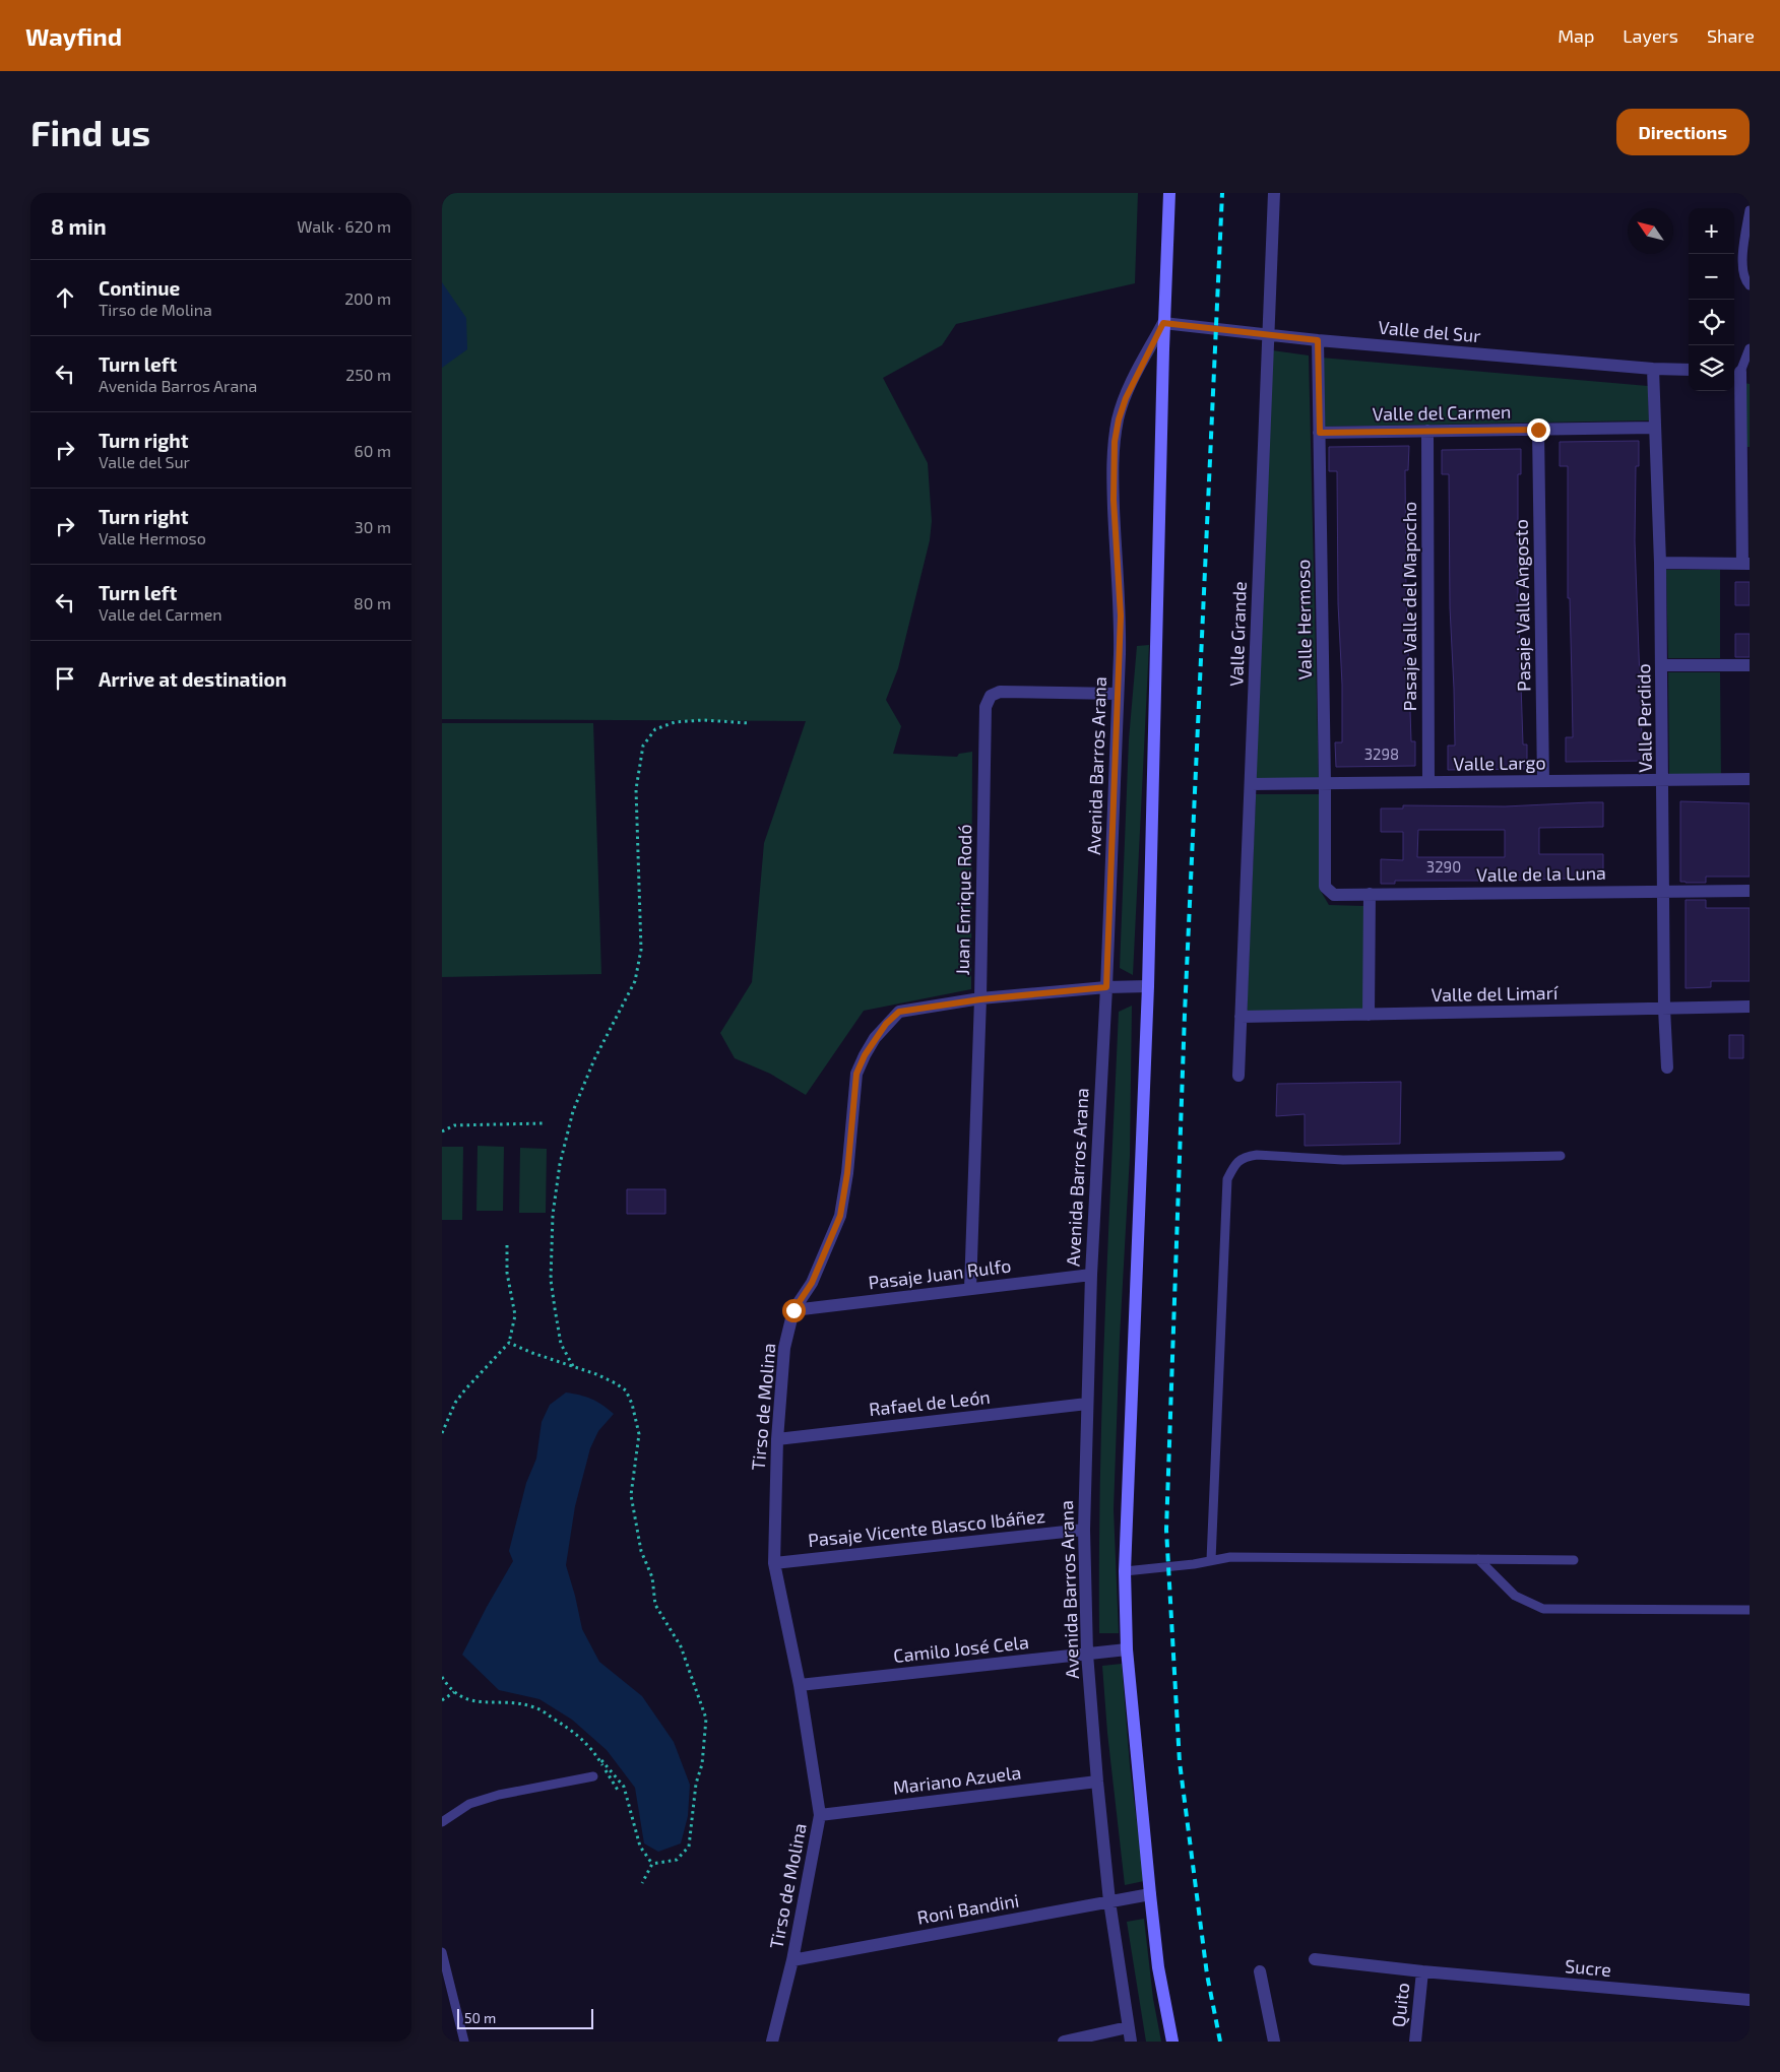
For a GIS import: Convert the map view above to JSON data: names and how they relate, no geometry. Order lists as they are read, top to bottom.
{
  "streets": {
    "main road": ["Avenida Barros Arana"],
    "street": [
      "Valle del Sur",
      "Valle del Carmen",
      "Pasaje Valle Angosto",
      "Pasaje Valle del Mapocho",
      "Valle Hermoso",
      "Valle Grande",
      "Valle Perdido",
      "Valle Largo",
      "Valle de la Luna",
      "Juan Enrique Rodó",
      "Valle del Limarí",
      "Pasaje Juan Rulfo",
      "Rafael de León",
      "Tirso de Molina",
      "Pasaje Vicente Blasco Ibáñez",
      "Camilo José Cela",
      "Mariano Azuela",
      "Roni Bandini",
      "Sucre",
      "Quito"
    ]
  },
  "crossings": [
    ["Valle del Sur", "Valle Hermoso"],
    ["Valle del Sur", "Valle Grande"],
    ["Valle del Sur", "Valle Perdido"],
    ["Valle del Sur", "Avenida Barros Arana"],
    ["Valle del Carmen", "Pasaje Valle Angosto"],
    ["Valle del Carmen", "Pasaje Valle del Mapocho"],
    ["Valle del Carmen", "Valle Hermoso"],
    ["Valle del Carmen", "Valle Perdido"],
    ["Pasaje Valle Angosto", "Valle Largo"],
    ["Pasaje Valle del Mapocho", "Valle Largo"],
    ["Valle Hermoso", "Valle Largo"],
    ["Valle Hermoso", "Valle de la Luna"],
    ["Valle Grande", "Valle Largo"],
    ["Valle Grande", "Valle del Limarí"],
    ["Valle Perdido", "Valle Largo"],
    ["Valle Perdido", "Valle de la Luna"],
    ["Valle Perdido", "Valle del Limarí"],
    ["Avenida Barros Arana", "Juan Enrique Rodó"],
    ["Avenida Barros Arana", "Pasaje Juan Rulfo"],
    ["Avenida Barros Arana", "Rafael de León"],
    ["Avenida Barros Arana", "Tirso de Molina"],
    ["Avenida Barros Arana", "Pasaje Vicente Blasco Ibáñez"],
    ["Avenida Barros Arana", "Camilo José Cela"],
    ["Avenida Barros Arana", "Mariano Azuela"],
    ["Avenida Barros Arana", "Roni Bandini"],
    ["Juan Enrique Rodó", "Pasaje Juan Rulfo"],
    ["Juan Enrique Rodó", "Tirso de Molina"],
    ["Pasaje Juan Rulfo", "Tirso de Molina"],
    ["Rafael de León", "Tirso de Molina"],
    ["Tirso de Molina", "Pasaje Vicente Blasco Ibáñez"],
    ["Tirso de Molina", "Camilo José Cela"],
    ["Tirso de Molina", "Mariano Azuela"],
    ["Tirso de Molina", "Roni Bandini"],
    ["Sucre", "Quito"]
  ],
  "house_numbers": ["3298", "3290"],
  "scale_bar": "50 m",
  "north": "top left",
  "page": {
    "header": "Wayfind",
    "nav": ["Map", "Layers", "Share"],
    "buttons": "Directions",
    "title": "Find us",
    "heading": ["8 min", "Walk · 620 m"],
    "map_buttons": ["+", "−"],
    "list": [
      ["Continue", "Tirso de Molina", "200 m"],
      ["Turn left", "Avenida Barros Arana", "250 m"],
      ["Turn right", "Valle del Sur", "60 m"],
      ["Turn right", "Valle Hermoso", "30 m"],
      ["Turn left", "Valle del Carmen", "80 m"],
      "Arrive at destination"
    ],
    "scale": "50 m"
  }
}
